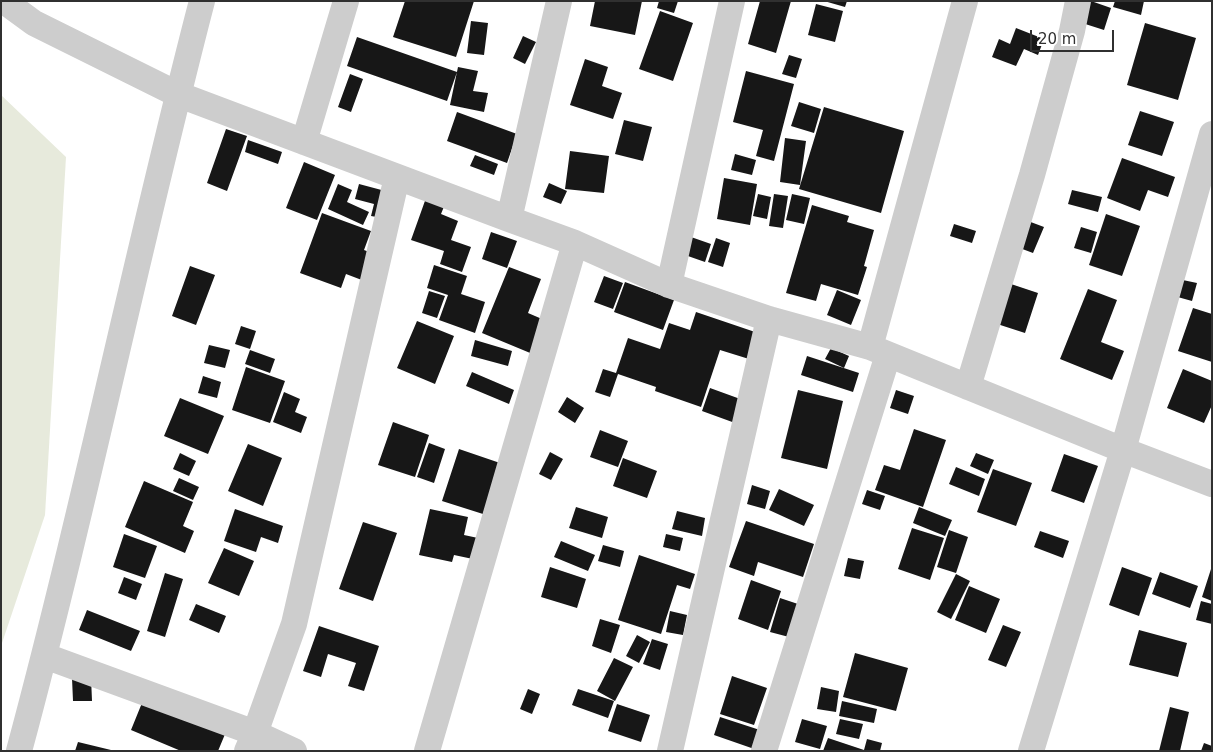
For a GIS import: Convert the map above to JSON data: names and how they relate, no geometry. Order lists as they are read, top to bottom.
{
  "scale_bar": "20 m"
}
